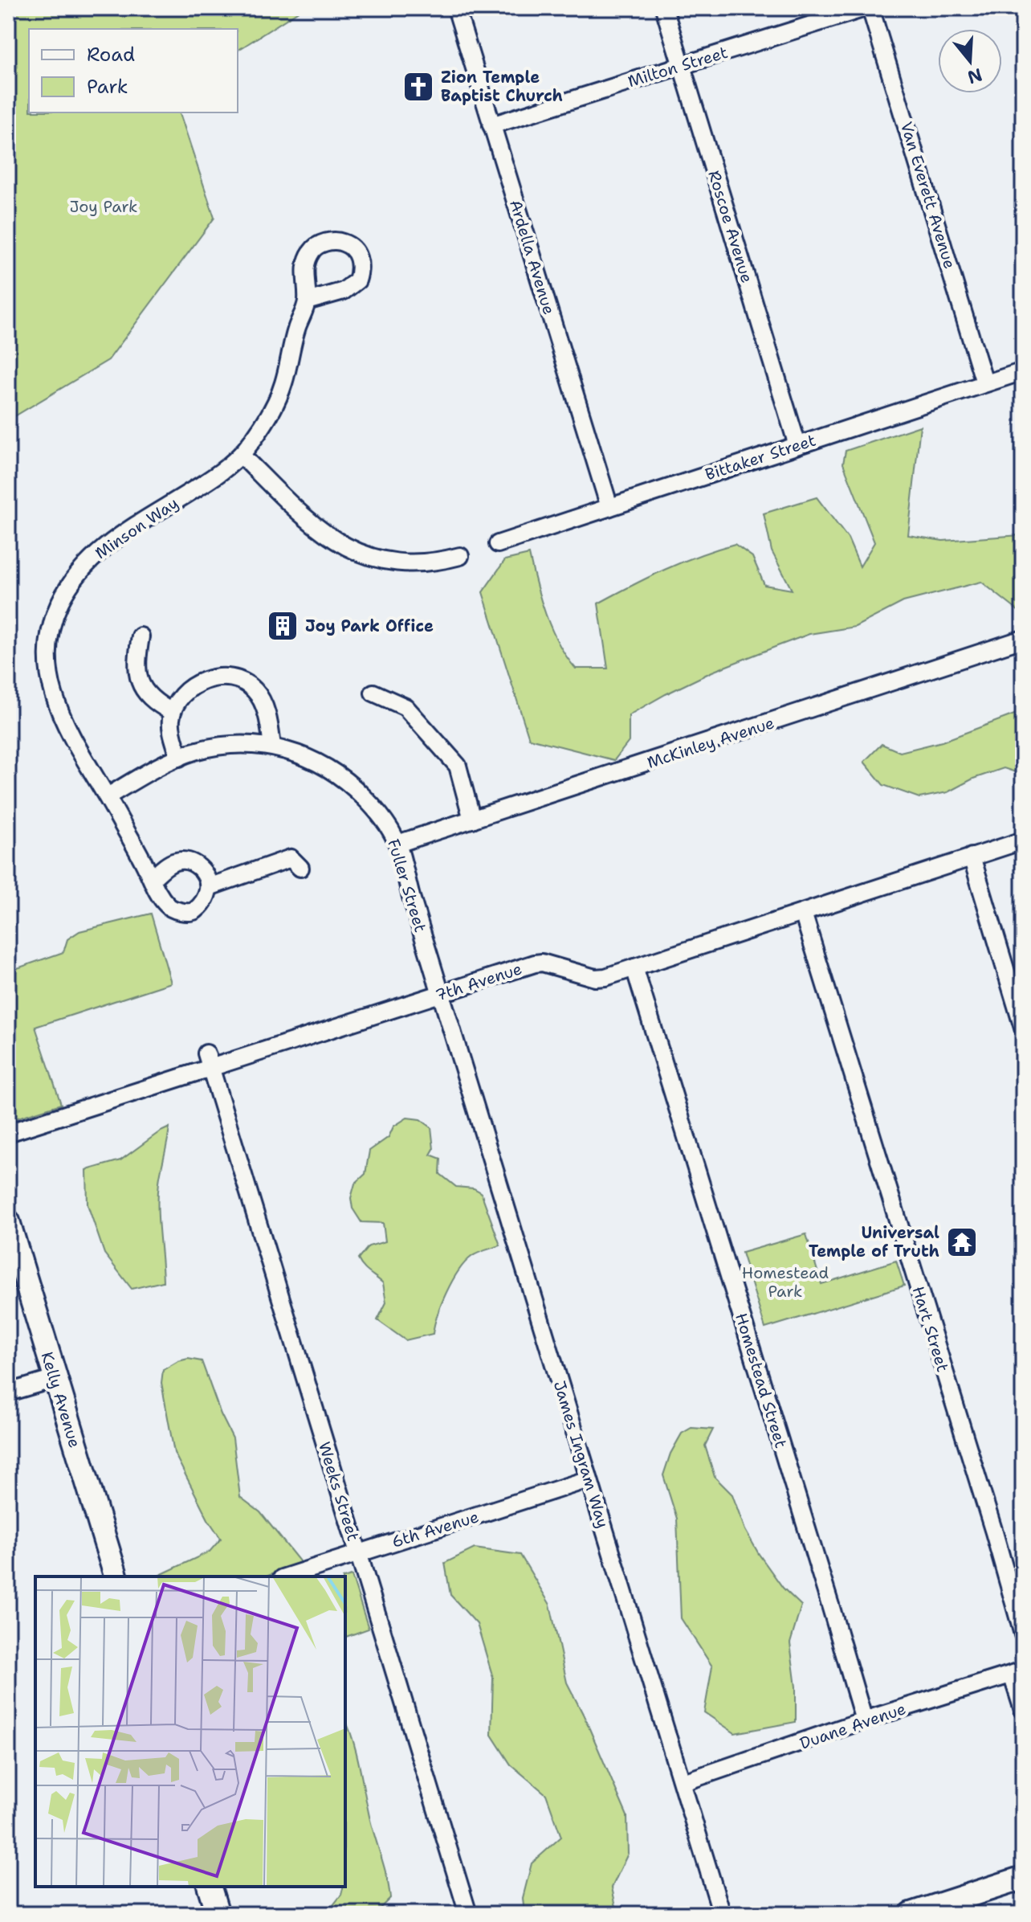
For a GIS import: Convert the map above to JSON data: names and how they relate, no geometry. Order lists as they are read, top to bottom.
{
  "streets": {
    "main road": ["Kelly Avenue"],
    "street": [
      "Milton Street",
      "Van Everett Avenue",
      "Roscoe Avenue",
      "Ardella Avenue",
      "Bittaker Street",
      "Minson Way",
      "McKinley Avenue",
      "Fuller Street",
      "7th Avenue",
      "Hart Street",
      "Homestead Street",
      "James Ingram Way",
      "Weeks Street",
      "6th Avenue",
      "Duane Avenue"
    ]
  },
  "crossings": [
    ["Milton Street", "Roscoe Avenue"],
    ["Milton Street", "Ardella Avenue"],
    ["Van Everett Avenue", "Bittaker Street"],
    ["Roscoe Avenue", "Bittaker Street"],
    ["Ardella Avenue", "Bittaker Street"],
    ["Minson Way", "Fuller Street"],
    ["McKinley Avenue", "Fuller Street"],
    ["Fuller Street", "7th Avenue"],
    ["Fuller Street", "James Ingram Way"],
    ["7th Avenue", "Hart Street"],
    ["7th Avenue", "Homestead Street"],
    ["7th Avenue", "James Ingram Way"],
    ["7th Avenue", "Weeks Street"],
    ["Homestead Street", "Duane Avenue"],
    ["James Ingram Way", "6th Avenue"],
    ["James Ingram Way", "Duane Avenue"],
    ["Weeks Street", "6th Avenue"]
  ],
  "parks": ["Joy Park", "Homestead Park"],
  "places": {
    "church": ["Zion Temple Baptist Church"],
    "building": ["Joy Park Office"],
    "temple": ["Universal Temple of Truth"]
  },
  "legend": ["Road", "Park"],
  "north": "bottom"
}
